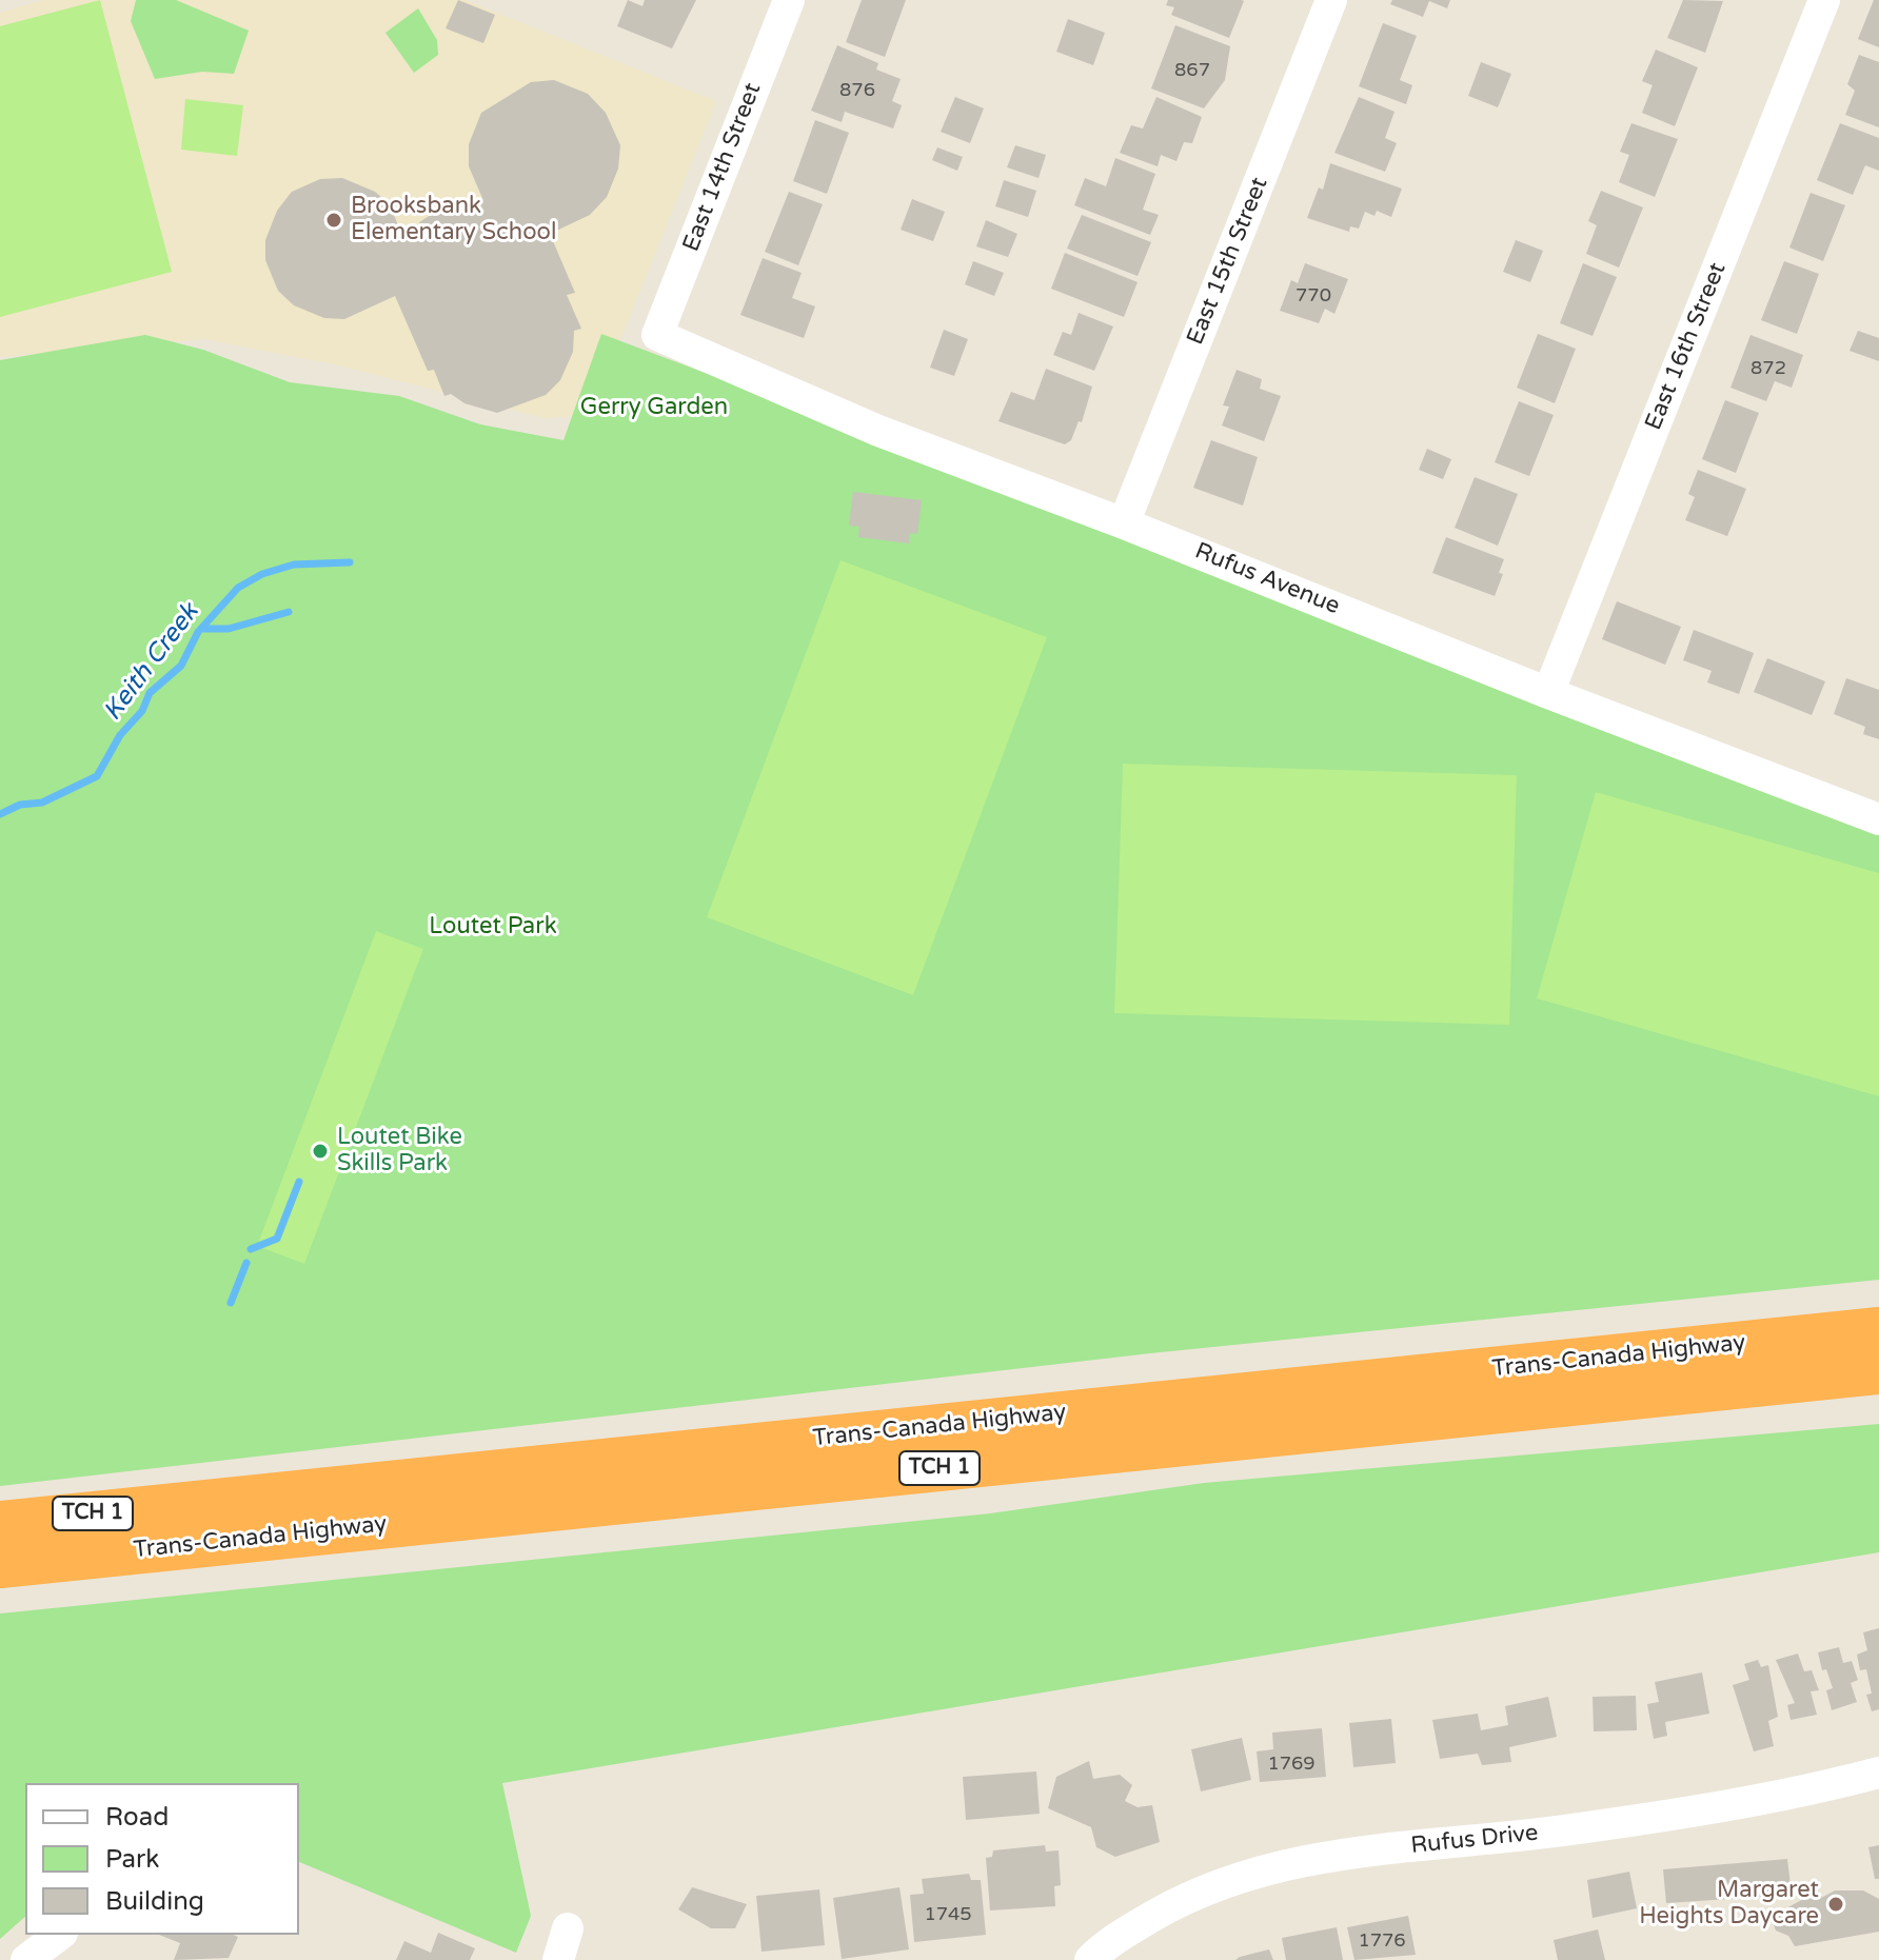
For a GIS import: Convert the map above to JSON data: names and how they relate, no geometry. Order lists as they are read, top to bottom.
{
  "streets": {
    "highway": ["Trans-Canada Highway", "TCH 1"],
    "street": [
      "East 14th Street",
      "East 15th Street",
      "East 16th Street",
      "Rufus Avenue",
      "Rufus Drive"
    ]
  },
  "crossings": [
    ["East 14th Street", "Rufus Avenue"],
    ["East 15th Street", "Rufus Avenue"],
    ["East 16th Street", "Rufus Avenue"]
  ],
  "water": ["Keith Creek"],
  "parks": ["Gerry Garden", "Loutet Park"],
  "places": ["Brooksbank Elementary School", "Loutet Bike Skills Park", "Margaret Heights Daycare"],
  "house_numbers": [
    "867",
    "876",
    "770",
    "872",
    "1769",
    "1745",
    "1776"
  ],
  "legend": ["Road", "Park", "Building"]
}
